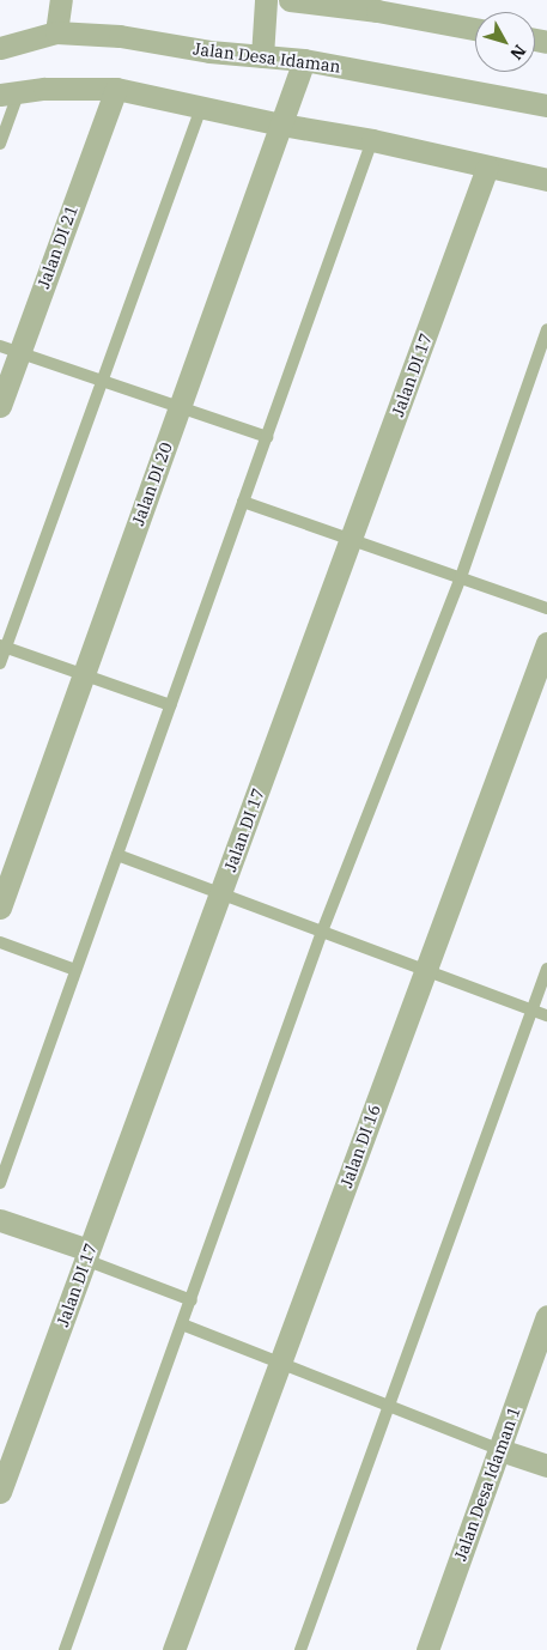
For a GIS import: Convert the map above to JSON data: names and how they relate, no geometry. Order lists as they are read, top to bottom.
{
  "streets": {
    "street": [
      "Jalan Desa Idaman",
      "Jalan DI 21",
      "Jalan DI 17",
      "Jalan DI 20",
      "Jalan DI 16",
      "Jalan Desa Idaman 1"
    ]
  },
  "crossings": [
    ["Jalan Desa Idaman", "Jalan DI 20"]
  ],
  "north": "bottom right"
}
